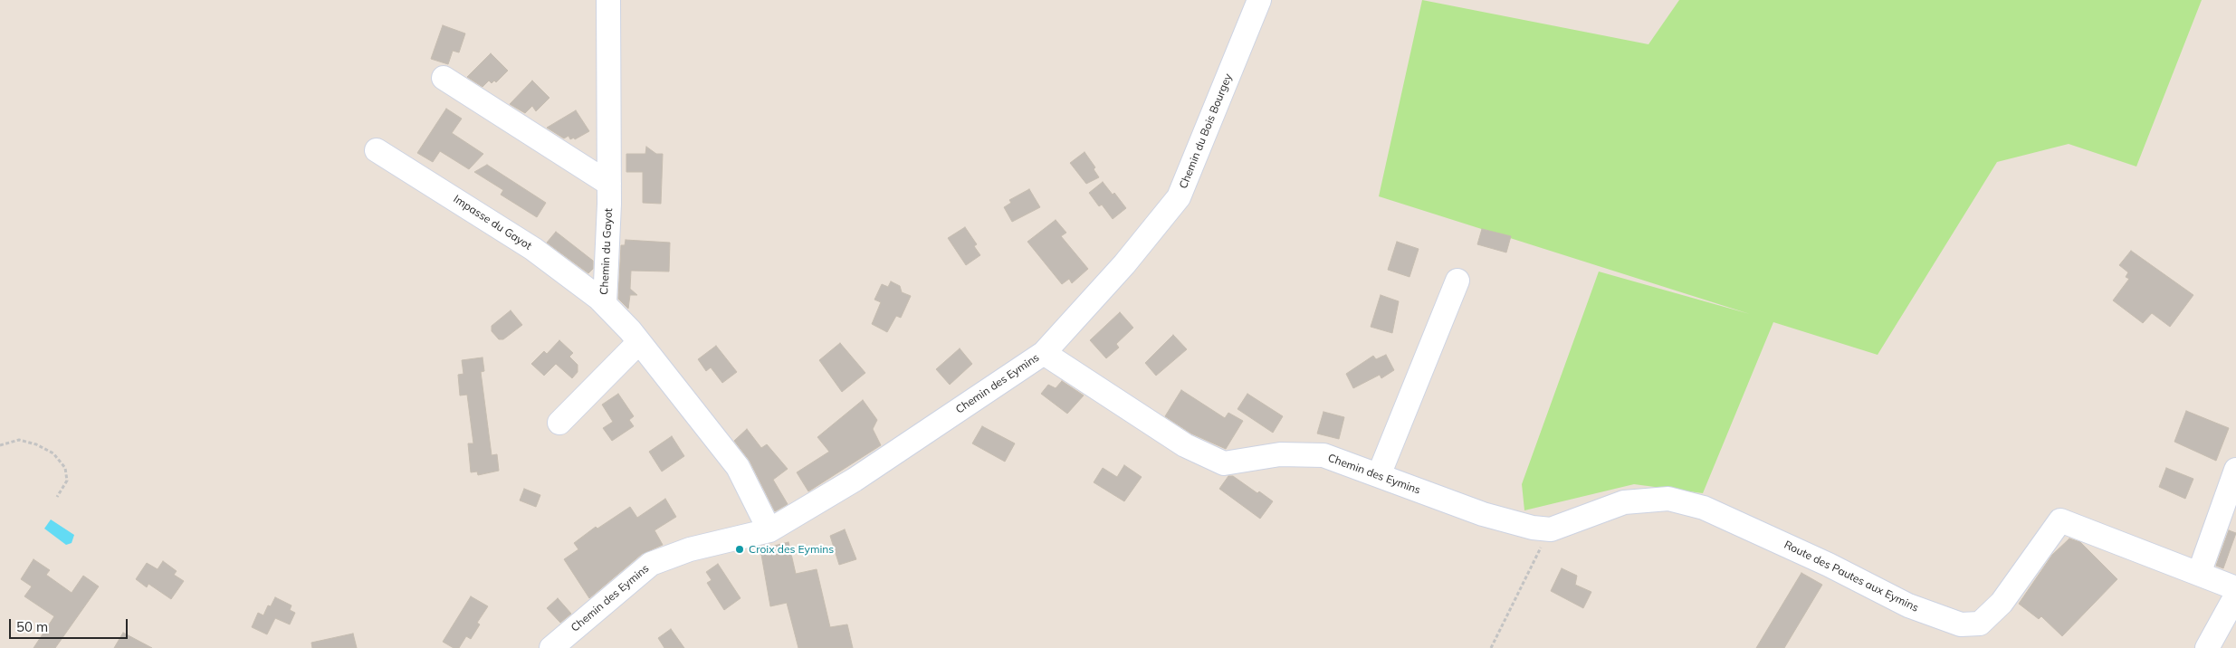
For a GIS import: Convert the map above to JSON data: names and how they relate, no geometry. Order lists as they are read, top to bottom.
{
  "streets": {
    "street": [
      "Chemin du Bois Bourgey",
      "Impasse du Gayot",
      "Chemin du Gayot",
      "Chemin des Eymins",
      "Route des Pautes aux Eymins"
    ]
  },
  "crossings": [
    ["Chemin du Bois Bourgey", "Chemin des Eymins"],
    ["Impasse du Gayot", "Chemin du Gayot"],
    ["Chemin du Gayot", "Chemin des Eymins"],
    ["Chemin des Eymins", "Route des Pautes aux Eymins"]
  ],
  "places": ["Croix des Eymins"],
  "scale_bar": "50 m"
}
